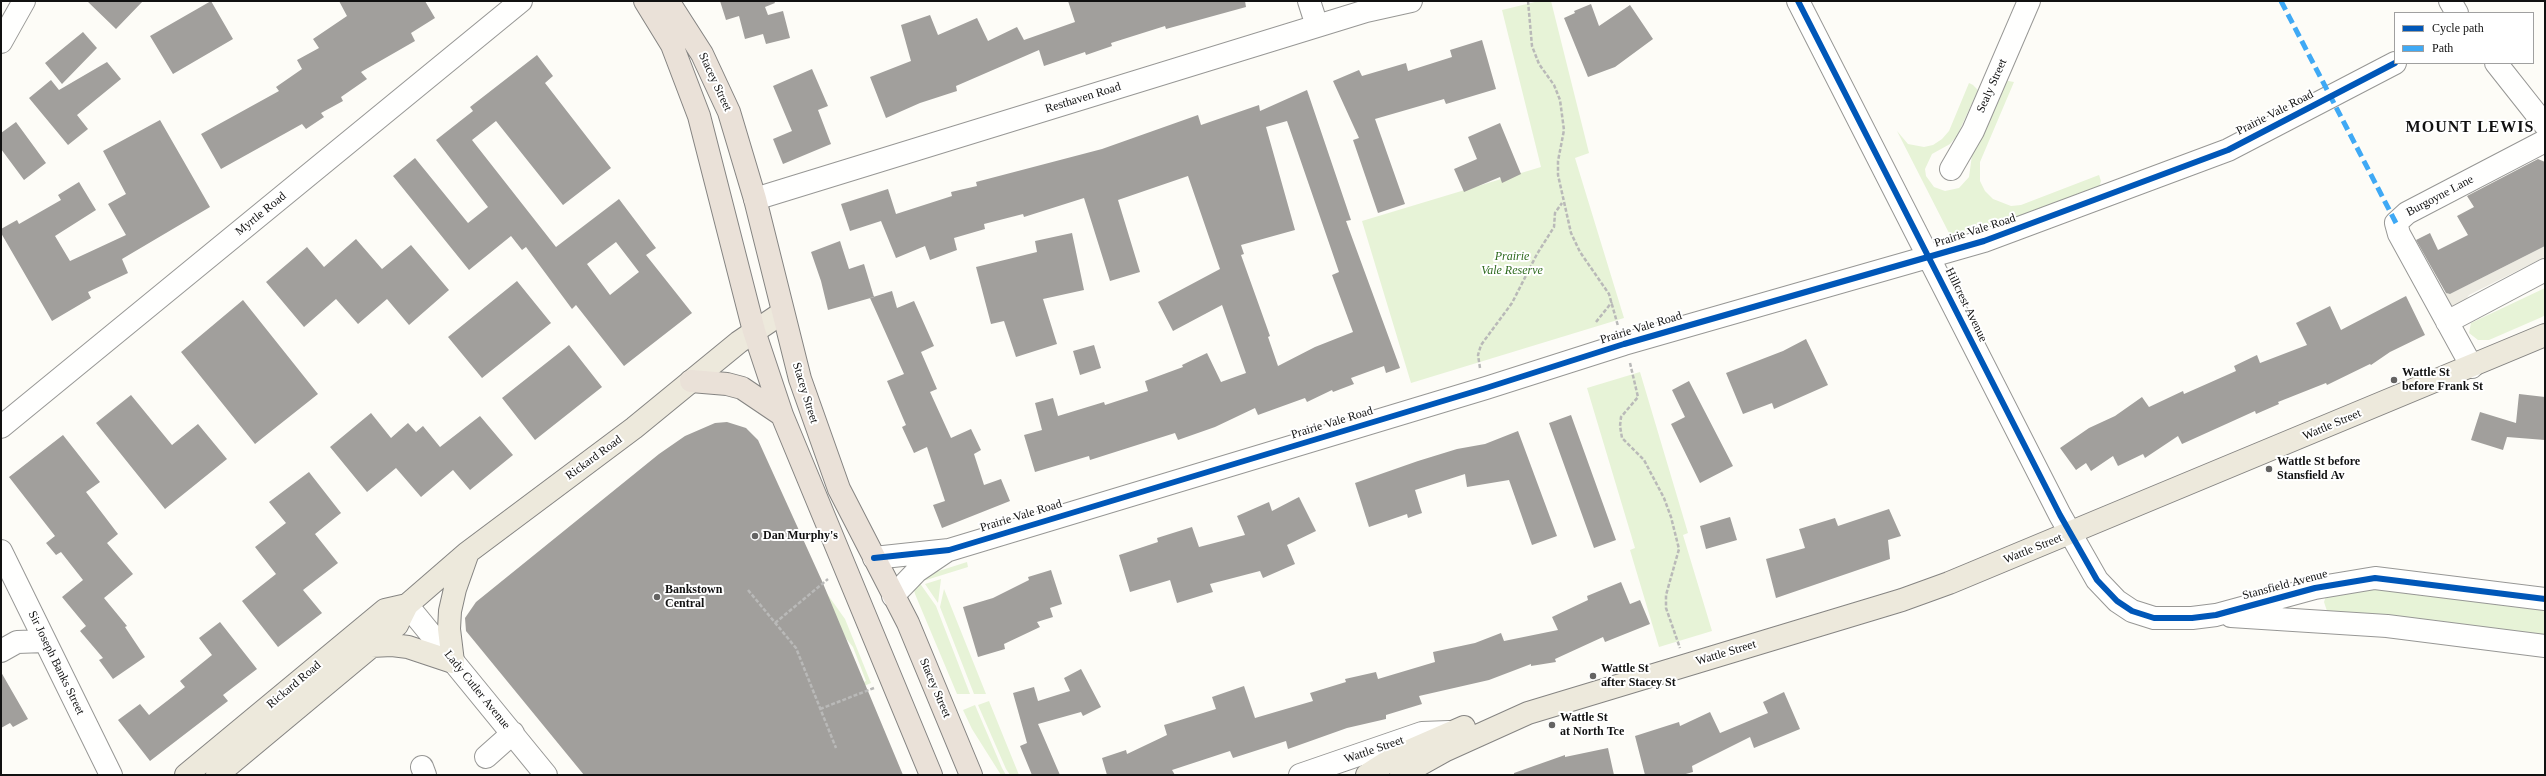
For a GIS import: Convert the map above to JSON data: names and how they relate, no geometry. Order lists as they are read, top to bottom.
{
  "streets": {
    "highway": ["Stacey Street"],
    "main road": ["Wattle Street", "Rickard Road"],
    "street": [
      "Sealy Street",
      "Resthaven Road",
      "Prairie Vale Road",
      "Burgoyne Lane",
      "Myrtle Road",
      "Hillcrest Avenue",
      "Stansfield Avenue",
      "Sir Joseph Banks Street",
      "Lady Cutler Avenue"
    ]
  },
  "crossings": [
    ["Stacey Street", "Resthaven Road"],
    ["Stacey Street", "Prairie Vale Road"],
    ["Stacey Street", "Rickard Road"],
    ["Prairie Vale Road", "Hillcrest Avenue"],
    ["Burgoyne Lane", "Wattle Street"],
    ["Hillcrest Avenue", "Wattle Street"],
    ["Hillcrest Avenue", "Stansfield Avenue"],
    ["Wattle Street", "Stansfield Avenue"],
    ["Rickard Road", "Lady Cutler Avenue"]
  ],
  "districts": ["MOUNT LEWIS"],
  "parks": ["Prairie Vale Reserve"],
  "places": [
    "Wattle St before Frank St",
    "Wattle St before Stansfield Av",
    "Dan Murphy's",
    "Bankstown Central",
    "Wattle St after Stacey St",
    "Wattle St at North Tce"
  ],
  "legend": ["Cycle path", "Path"]
}
